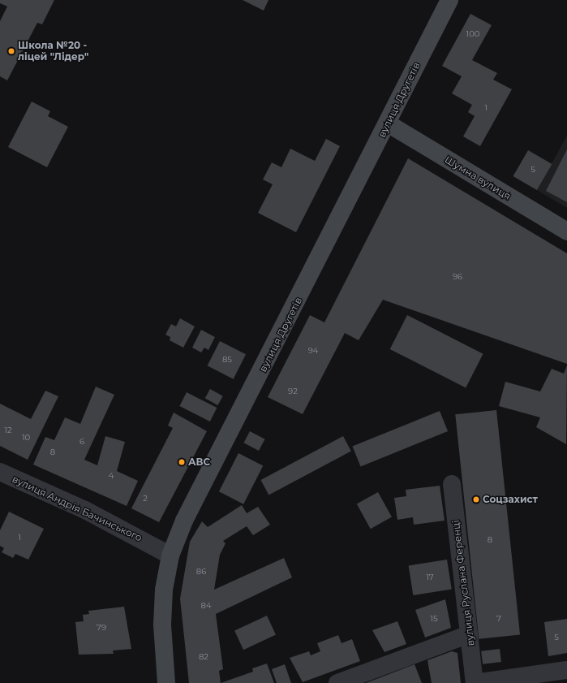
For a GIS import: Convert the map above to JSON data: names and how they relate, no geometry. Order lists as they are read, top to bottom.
{
  "streets": {
    "main road": ["вулиця Другетів", "Шумна вулиця"],
    "street": ["вулиця Андрія Бачинського", "вулиця Руслана Ференці"]
  },
  "crossings": [
    ["вулиця Другетів", "Шумна вулиця"],
    ["вулиця Другетів", "вулиця Андрія Бачинського"]
  ],
  "places": ["Школа №20 - ліцей \"Лідер\"", "АВС", "Соцзахист"],
  "house_numbers": [
    "100",
    "1",
    "5",
    "96",
    "94",
    "85",
    "92",
    "12",
    "10",
    "6",
    "8",
    "4",
    "2",
    "1",
    "8",
    "86",
    "17",
    "84",
    "15",
    "7",
    "79",
    "5",
    "82"
  ]
}
